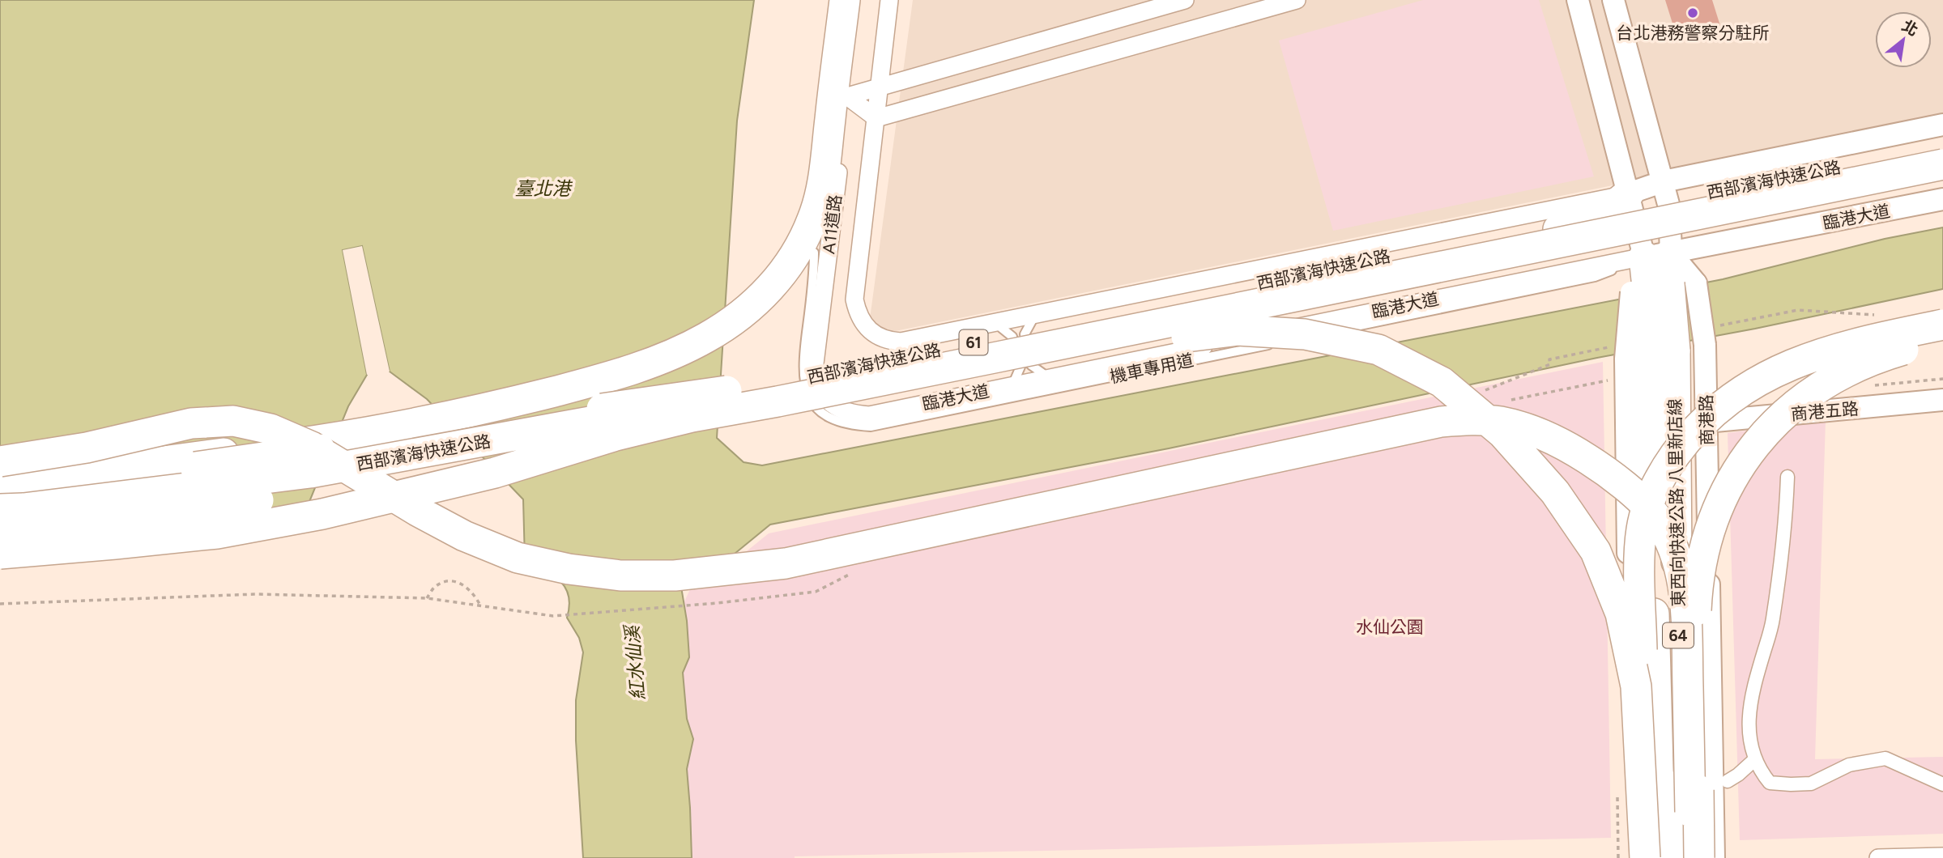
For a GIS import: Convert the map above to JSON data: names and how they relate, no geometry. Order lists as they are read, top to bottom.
{
  "streets": {
    "highway": [
      "西部濱海快速公路",
      "61",
      "東西向快速公路 八里新店線",
      "64"
    ],
    "street": [
      "臨港大道",
      "A11道路",
      "商港五路",
      "商港路"
    ],
    "lane": ["機車專用道"]
  },
  "crossings": [
    ["臨港大道", "A11道路"],
    ["臨港大道", "機車專用道"],
    ["臨港大道", "東西向快速公路 八里新店線"],
    ["機車專用道", "東西向快速公路 八里新店線"],
    ["商港五路", "商港路"],
    ["商港路", "東西向快速公路 八里新店線"]
  ],
  "water": ["臺北港", "紅水仙溪"],
  "parks": ["水仙公園"],
  "places": ["台北港務警察分駐所"],
  "north": "top right"
}
